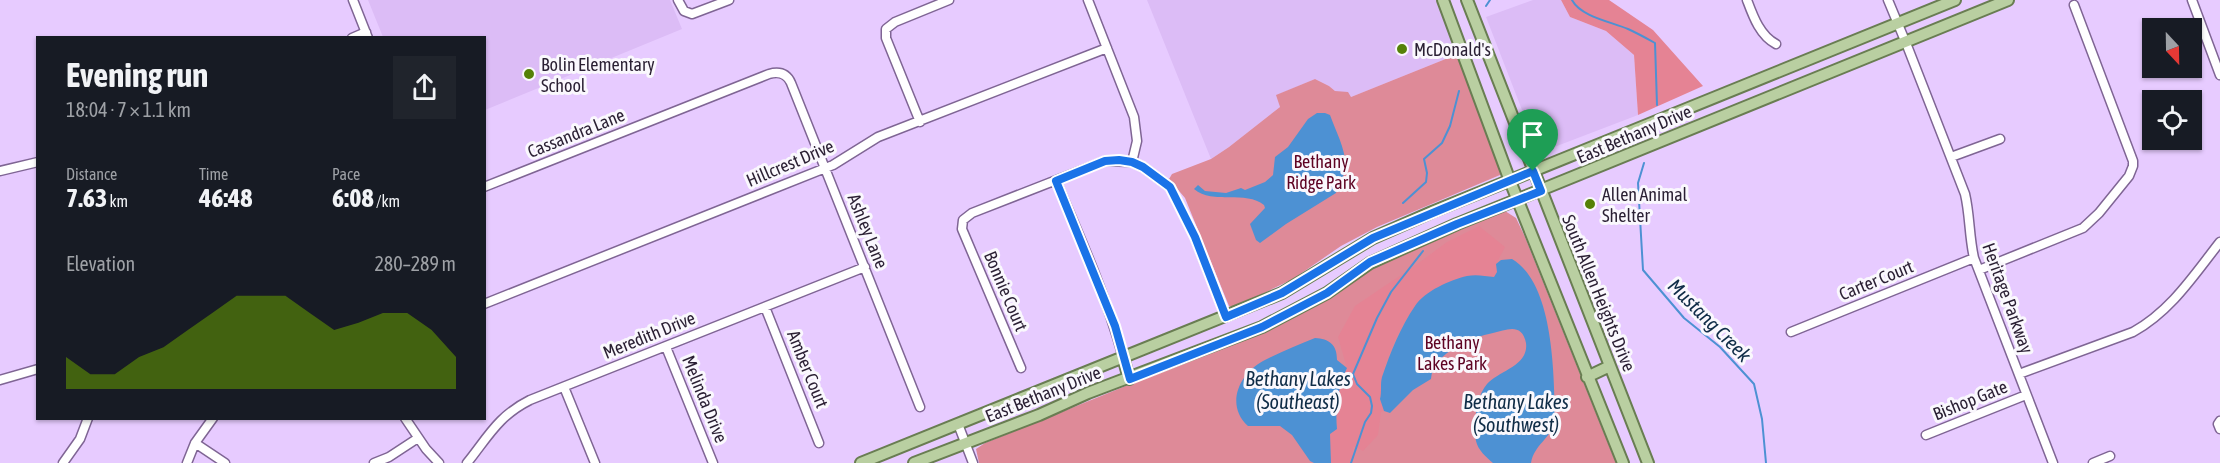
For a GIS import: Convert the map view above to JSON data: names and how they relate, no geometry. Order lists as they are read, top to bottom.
{
  "streets": {
    "main road": ["East Bethany Drive", "South Allen Heights Drive"],
    "street": [
      "Cassandra Lane",
      "Hillcrest Drive",
      "Ashley Lane",
      "Carter Court",
      "Bonnie Court",
      "Heritage Parkway",
      "Meredith Drive",
      "Amber Court",
      "Melinda Drive",
      "Bishop Gate"
    ]
  },
  "crossings": [
    ["Cassandra Lane", "Ashley Lane"],
    ["East Bethany Drive", "South Allen Heights Drive"],
    ["East Bethany Drive", "Heritage Parkway"],
    ["Hillcrest Drive", "Ashley Lane"],
    ["Ashley Lane", "Meredith Drive"],
    ["Carter Court", "Heritage Parkway"],
    ["Heritage Parkway", "Bishop Gate"],
    ["Meredith Drive", "Amber Court"],
    ["Meredith Drive", "Melinda Drive"]
  ],
  "water": ["Mustang Creek", "Bethany Lakes (Southeast)", "Bethany Lakes (Southwest)"],
  "parks": ["Bethany Ridge Park", "Bethany Lakes Park"],
  "places": ["McDonald's", "Bolin Elementary School", "Allen Animal Shelter"],
  "north": "bottom",
  "page": {
    "heading": ["Evening run", "18:04 · 7 × 1.1 km"],
    "stats": [
      ["Distance", "7.63 km"],
      ["Time", "46:48"],
      ["Pace", "6:08 /km"]
    ],
    "chart": ["Elevation", "280–289 m"]
  }
}
